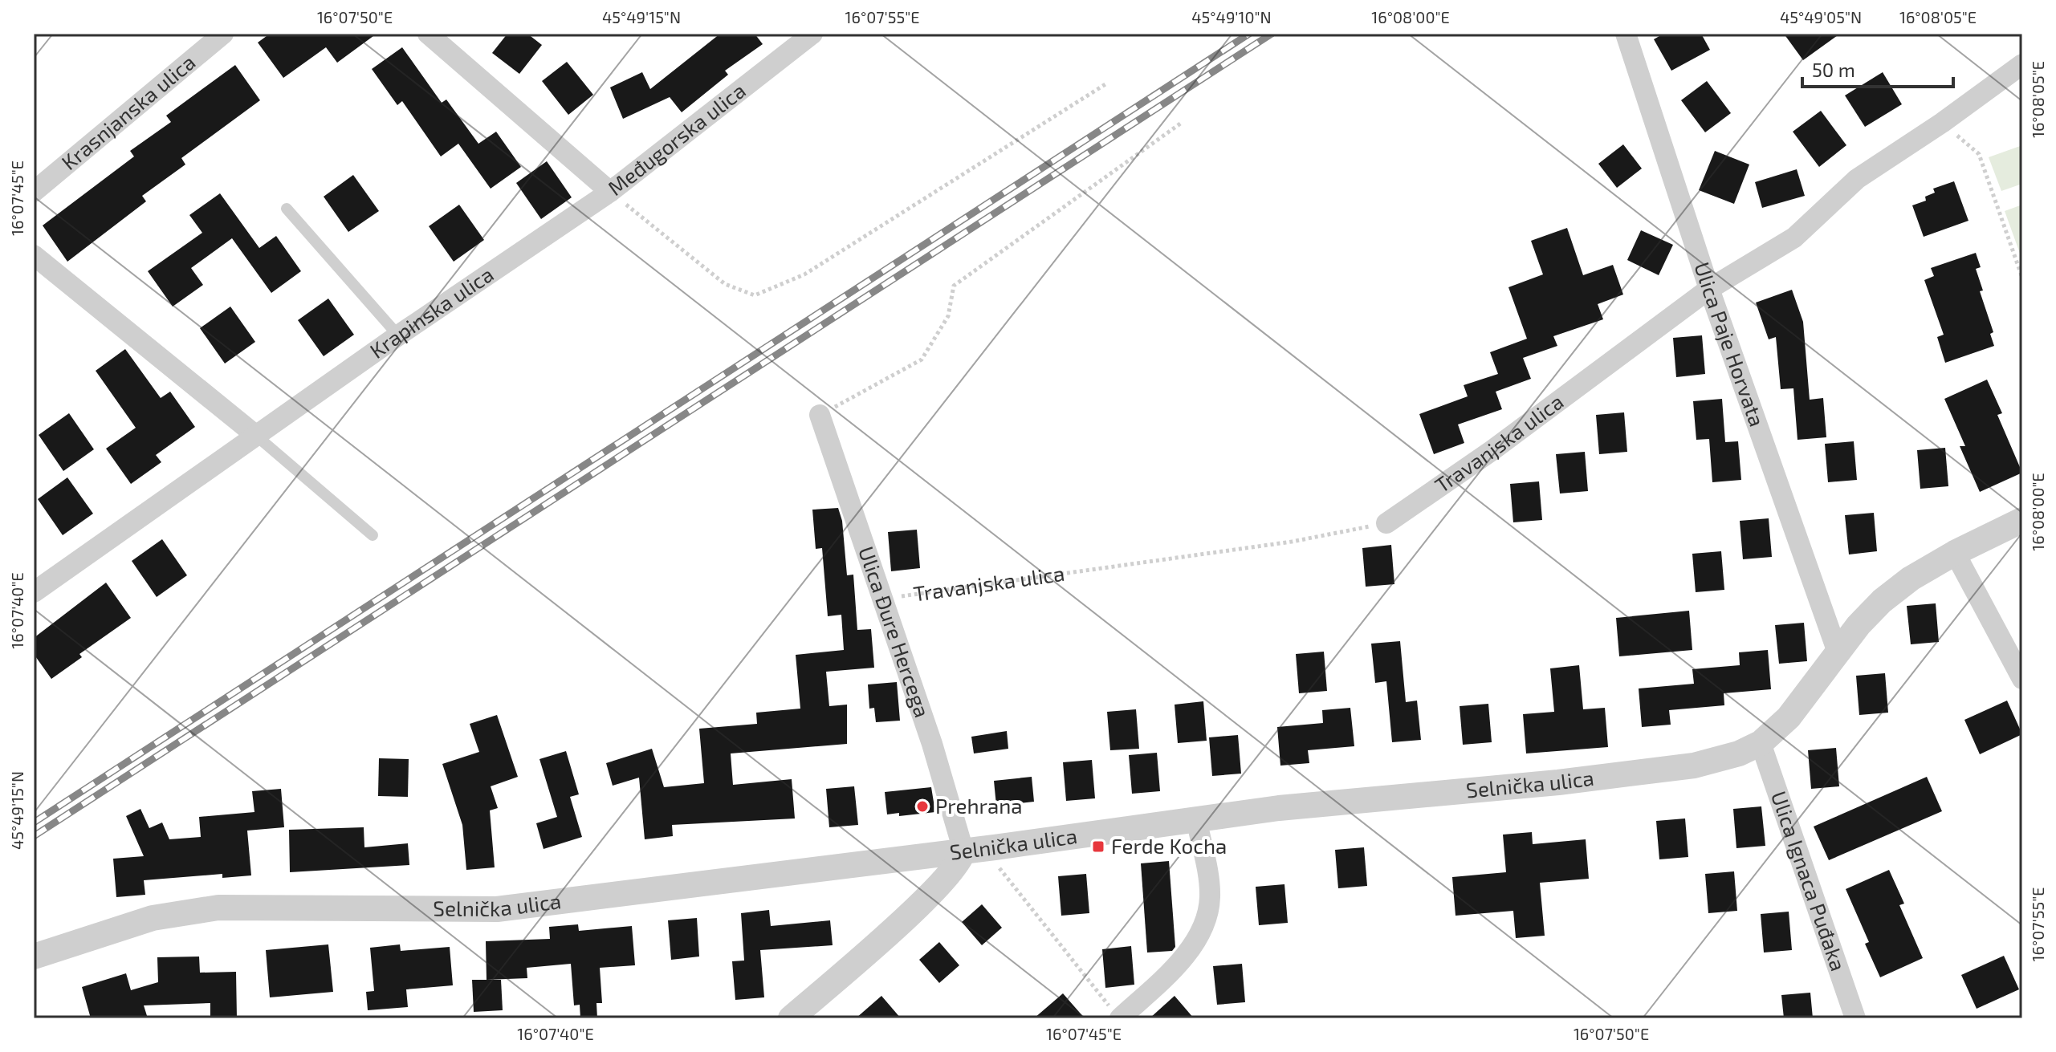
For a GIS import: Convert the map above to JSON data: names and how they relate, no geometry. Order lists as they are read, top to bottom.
{
  "streets": {
    "street": [
      "Krasnjanska ulica",
      "Međugorska ulica",
      "Krapinska ulica",
      "Ulica Paje Horvata",
      "Travanjska ulica",
      "Ulica Đure Hercega",
      "Selnička ulica",
      "Ulica Ignaca Puđaka"
    ]
  },
  "crossings": [
    ["Međugorska ulica", "Krapinska ulica"],
    ["Ulica Paje Horvata", "Travanjska ulica"],
    ["Ulica Paje Horvata", "Selnička ulica"],
    ["Travanjska ulica", "Ulica Đure Hercega"],
    ["Ulica Đure Hercega", "Selnička ulica"],
    ["Selnička ulica", "Ulica Ignaca Puđaka"]
  ],
  "places": {
    "other": ["Prehrana"],
    "transit": ["Ferde Kocha"]
  },
  "scale_bar": "50 m",
  "coordinates": [
    "16°07'50\"E",
    "45°49'15\"N",
    "16°07'55\"E",
    "45°49'10\"N",
    "16°08'00\"E",
    "45°49'05\"N",
    "16°08'05\"E",
    "16°07'45\"E",
    "16°07'40\"E"
  ]
}
